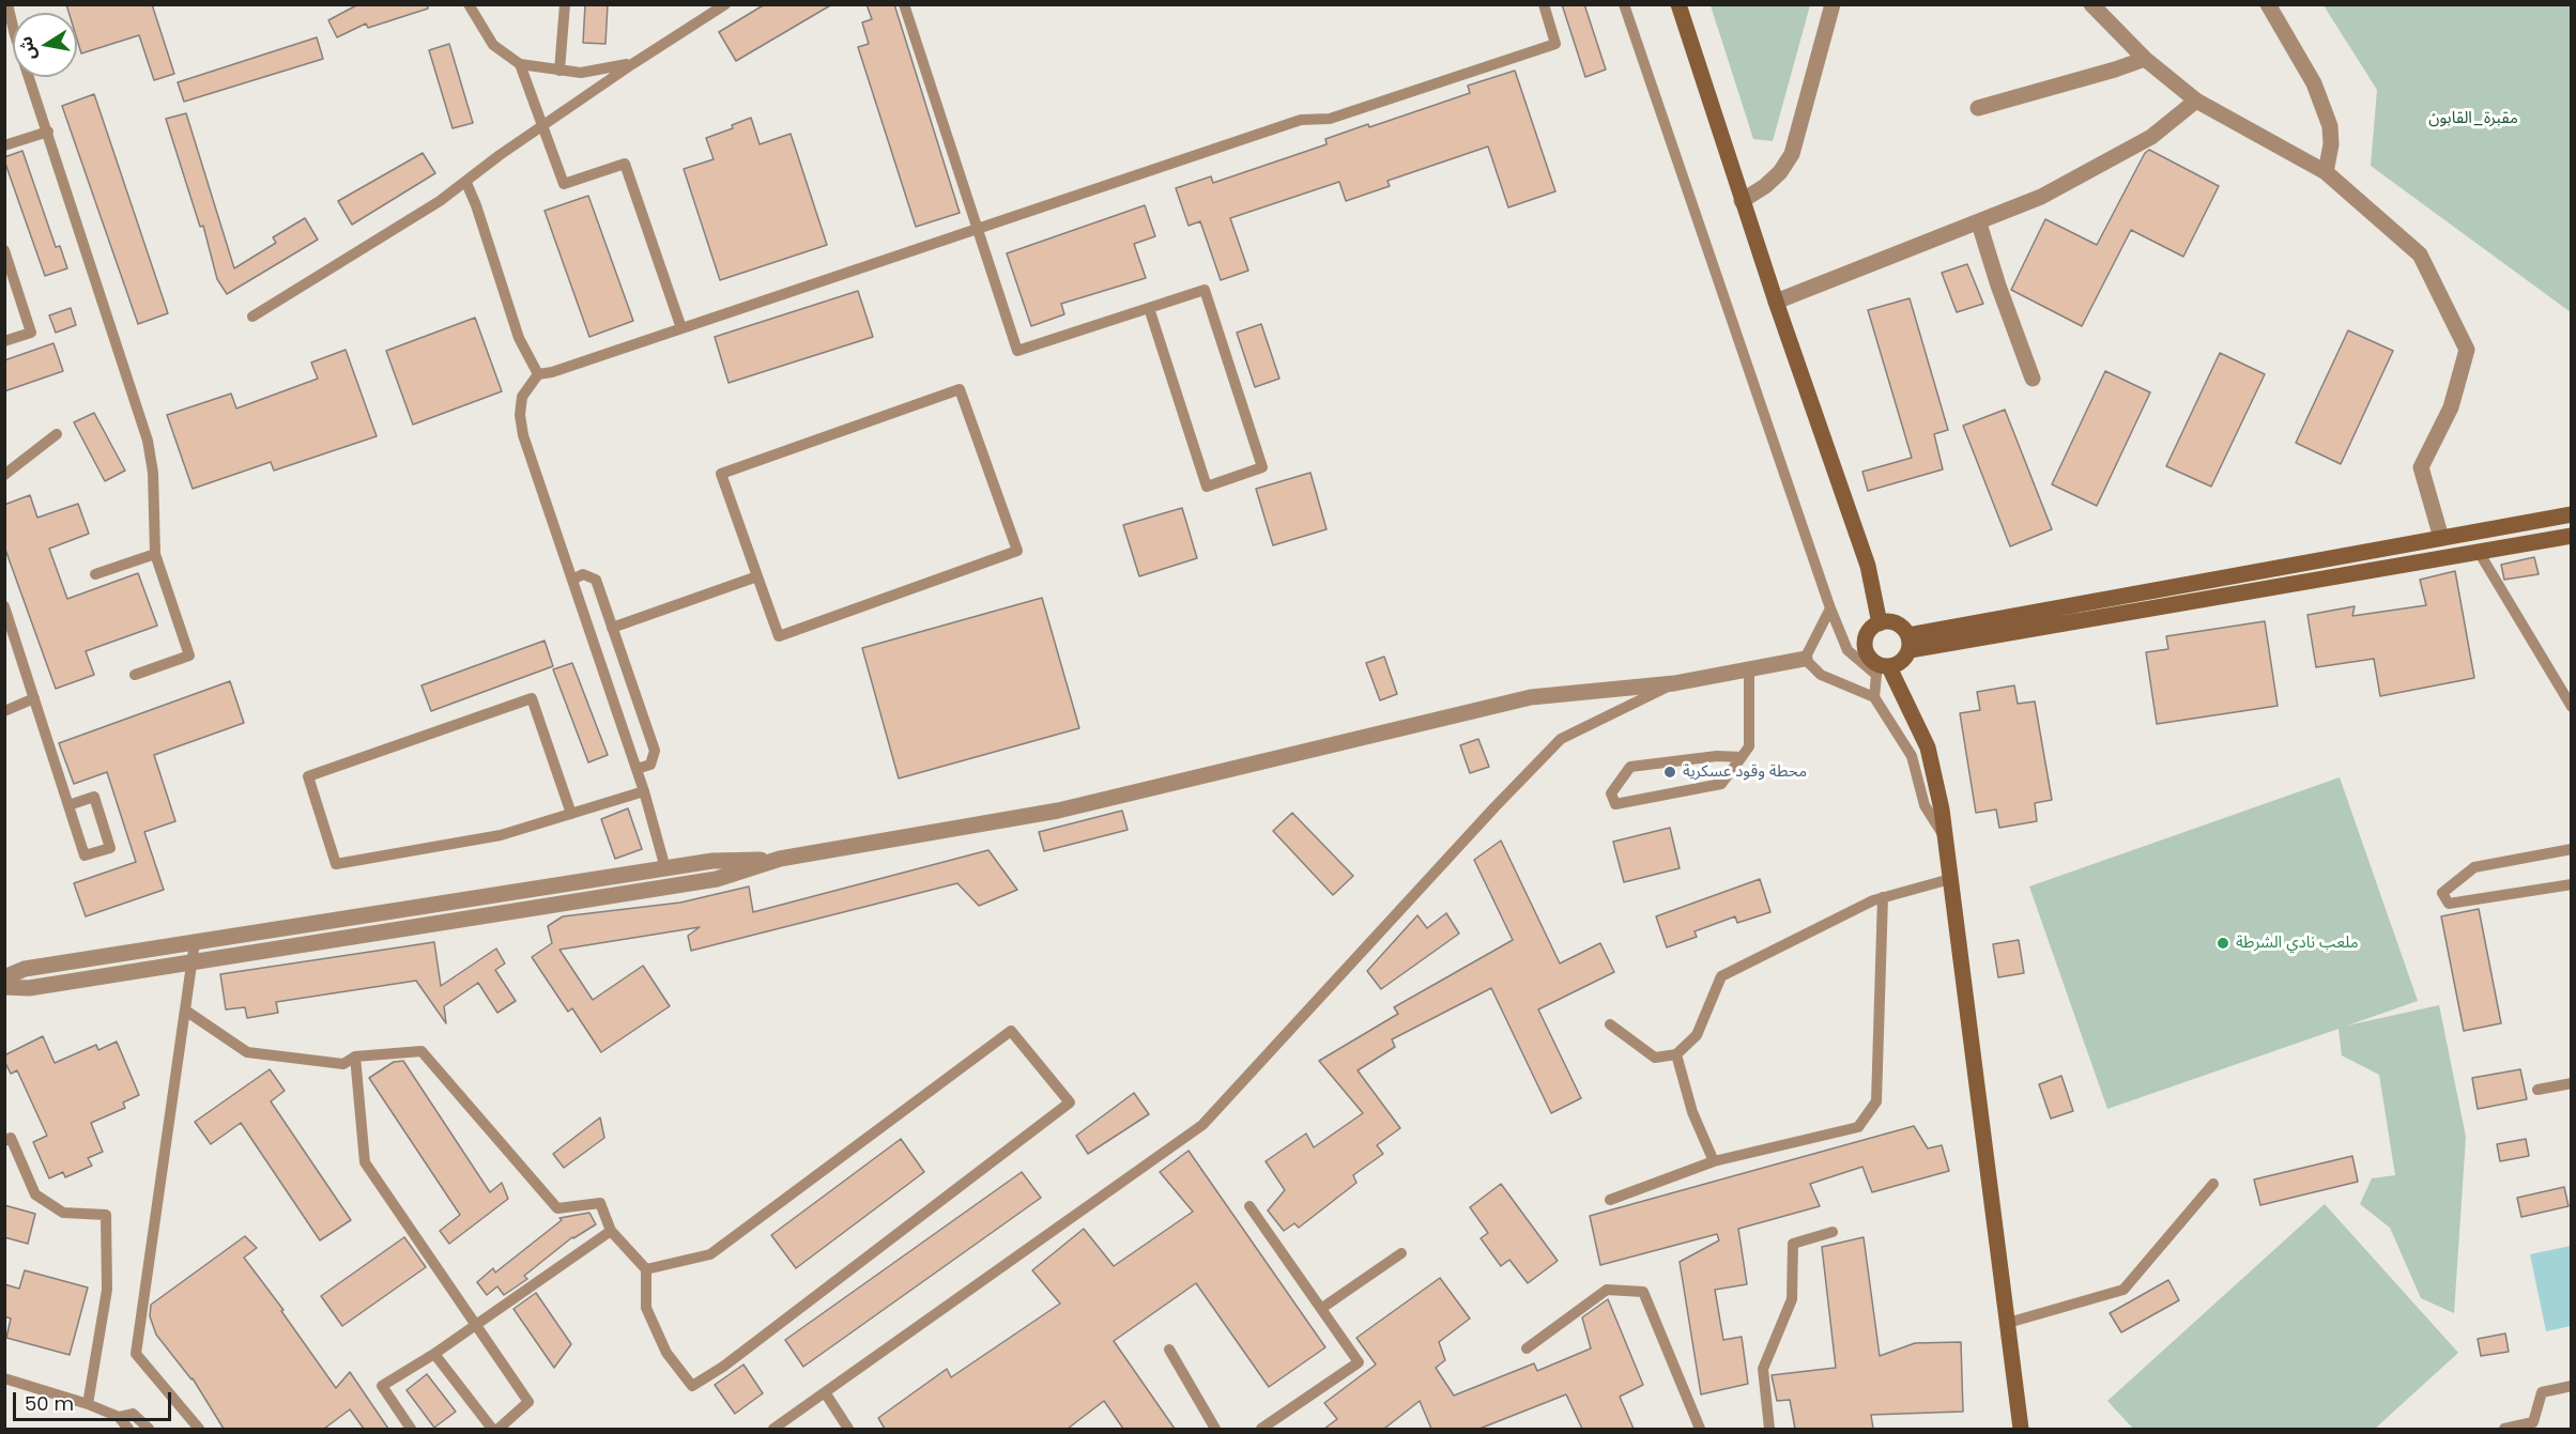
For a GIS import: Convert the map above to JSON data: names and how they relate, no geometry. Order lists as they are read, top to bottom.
{
  "parks": ["مقبرة_القابون"],
  "places": ["محطة وقود عسكرية", "ملعب نادي الشرطة"],
  "scale_bar": "50 m",
  "north": "left"
}
